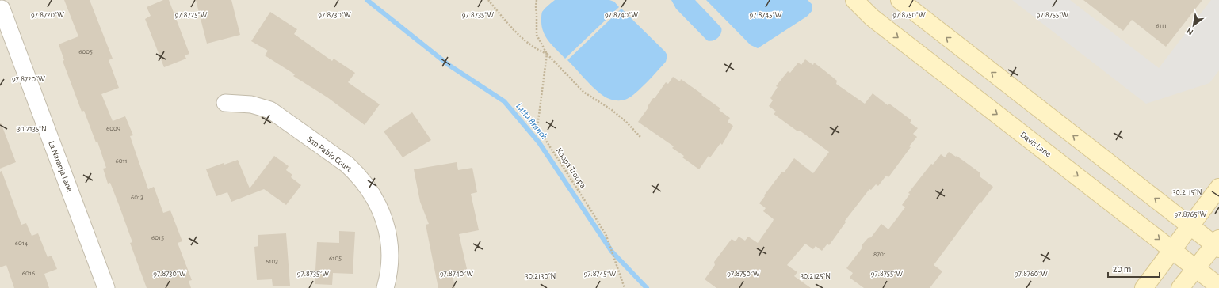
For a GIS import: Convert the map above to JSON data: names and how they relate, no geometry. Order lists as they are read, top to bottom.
{
  "streets": {
    "main road": ["Davis Lane"],
    "street": ["San Pablo Court", "La Naranja Lane"],
    "path": ["Koopa Troopa"]
  },
  "water": ["Latta Branch"],
  "house_numbers": [
    "6111",
    "6005",
    "6009",
    "6011",
    "6013",
    "6015",
    "6014",
    "8701",
    "6105",
    "6103",
    "6016"
  ],
  "scale_bar": "20 m",
  "north": "bottom left",
  "coordinates": [
    "97.8720°W",
    "97.8725°W",
    "97.8730°W",
    "97.8735°W",
    "97.8740°W",
    "97.8745°W",
    "97.8750°W",
    "97.8755°W",
    "30.2135°N",
    "30.2115°N",
    "97.8765°W",
    "97.8760°W",
    "30.2130°N",
    "30.2125°N"
  ]
}
